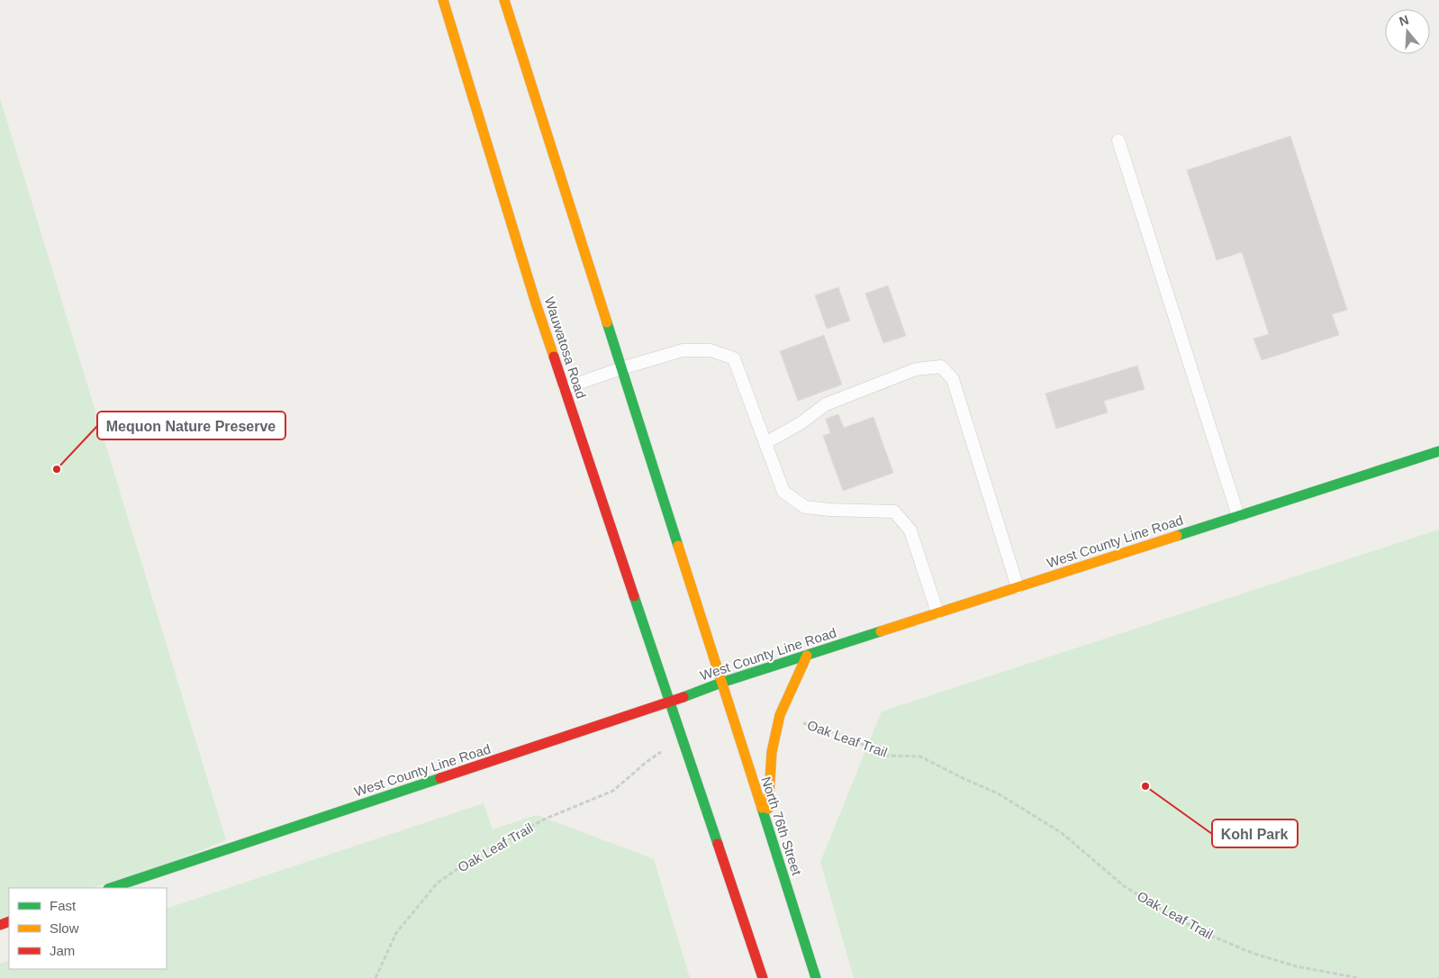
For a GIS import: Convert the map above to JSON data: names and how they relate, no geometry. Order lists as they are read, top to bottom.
{
  "streets": {
    "main road": ["Wauwatosa Road", "West County Line Road", "North 76th Street"],
    "path": ["Oak Leaf Trail"]
  },
  "crossings": [
    ["Wauwatosa Road", "West County Line Road"],
    ["West County Line Road", "North 76th Street"]
  ],
  "places": ["Mequon Nature Preserve", "Kohl Park"],
  "legend": ["Fast", "Slow", "Jam"],
  "north": "top"
}
